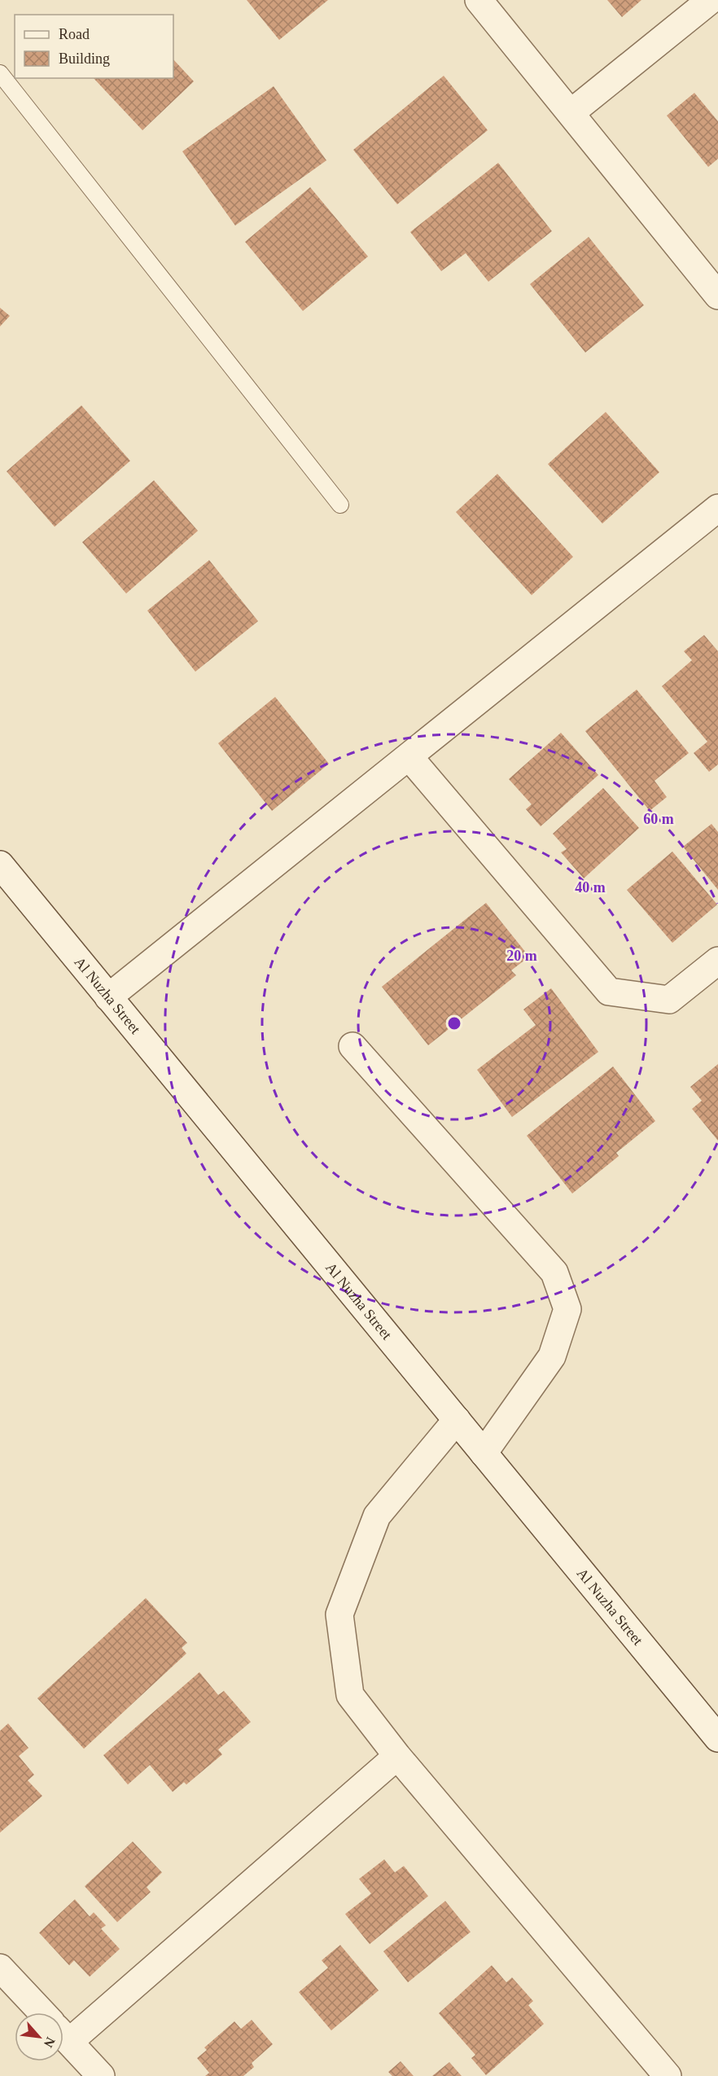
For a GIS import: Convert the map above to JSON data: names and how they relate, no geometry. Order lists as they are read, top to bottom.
{
  "streets": {
    "street": ["Al Nuzha Street"]
  },
  "legend": ["Road", "Building"],
  "north": "bottom right",
  "rings": ["60 m", "40 m", "20 m"]
}
